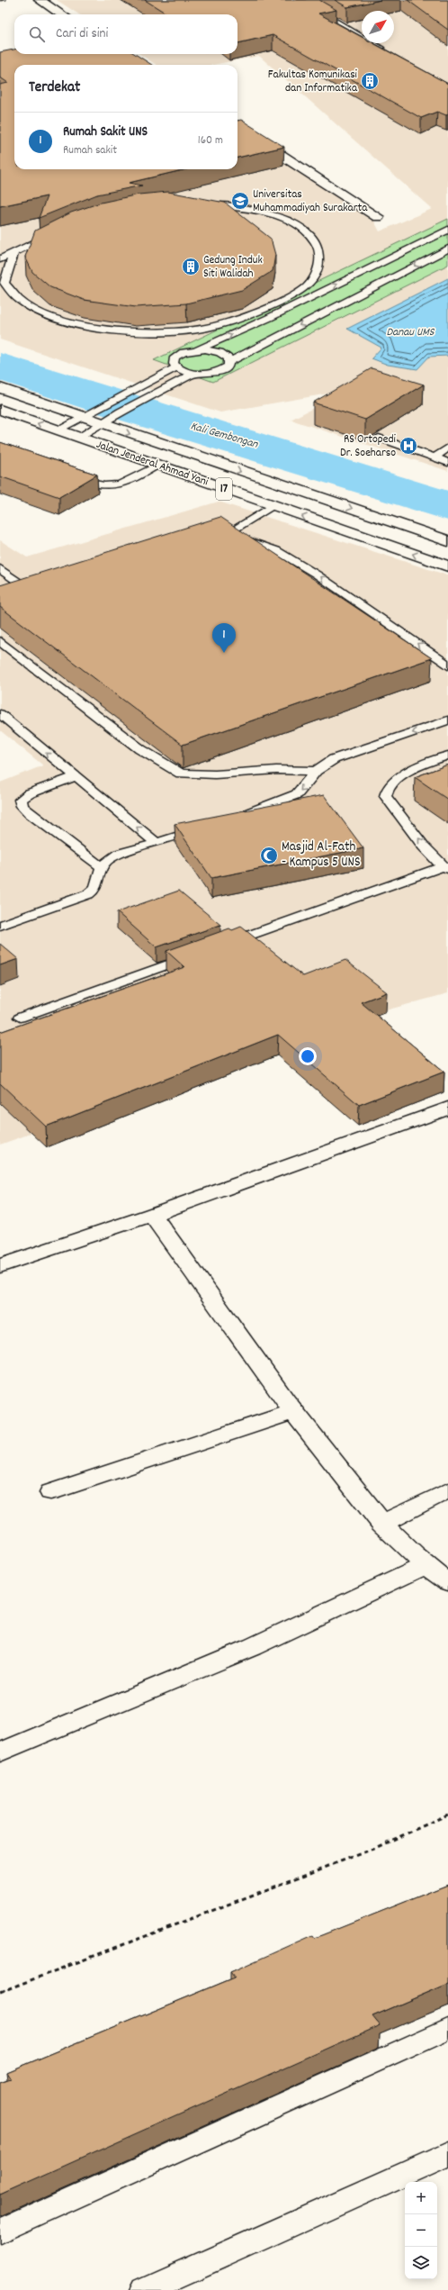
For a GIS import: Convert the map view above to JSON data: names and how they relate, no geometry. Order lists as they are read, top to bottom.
{
  "streets": {
    "main road": ["Jalan Jenderal Ahmad Yani", "17"]
  },
  "water": ["Danau UMS", "Kali Gembongan"],
  "places": {
    "building": ["Fakultas Komunikasi dan Informatika", "Gedung Induk Siti Walidah"],
    "school or university": ["Universitas Muhammadiyah Surakarta"],
    "hospital": ["RS Ortopedi Dr. Soeharso"],
    "mosque": ["Masjid Al-Fath - Kampus 5 UNS"]
  },
  "north": "top right",
  "page": {
    "search": "Cari di sini",
    "heading": "Terdekat",
    "list": [
      {
        "mark": "1",
        "name": "Rumah Sakit UNS",
        "note": "Rumah sakit",
        "value": "160 m"
      }
    ],
    "pins": "1",
    "map_buttons": ["+", "−"]
  }
}
